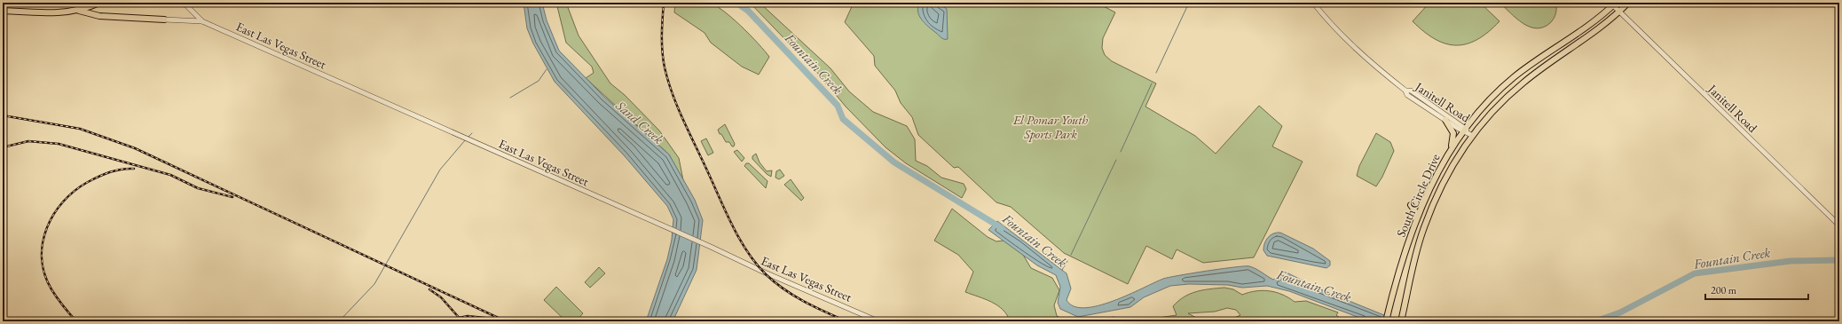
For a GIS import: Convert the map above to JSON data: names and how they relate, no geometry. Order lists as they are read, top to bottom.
{
  "streets": {
    "main road": ["South Circle Drive"],
    "street": ["East Las Vegas Street", "Janitell Road"]
  },
  "crossings": [
    ["Janitell Road", "South Circle Drive"]
  ],
  "water": ["Fountain Creek", "Sand Creek"],
  "parks": ["El Pomar Youth Sports Park"],
  "scale_bar": "200 m"
}
